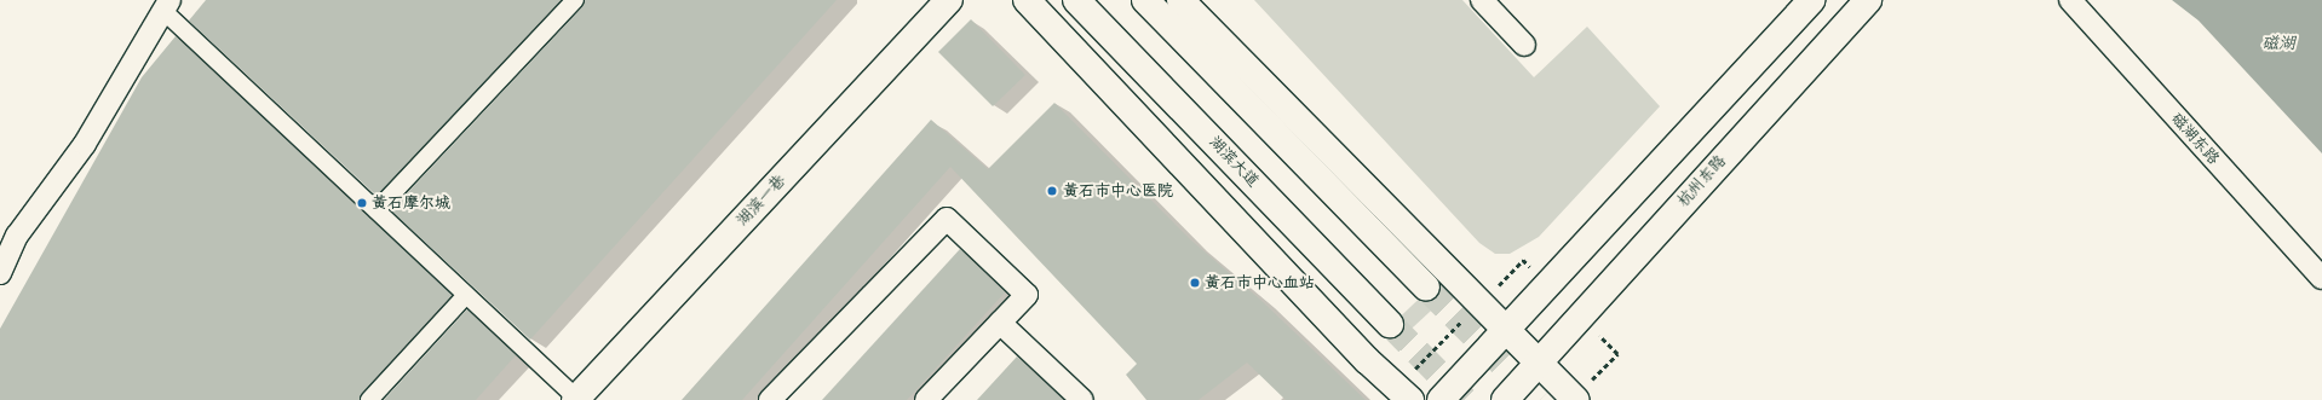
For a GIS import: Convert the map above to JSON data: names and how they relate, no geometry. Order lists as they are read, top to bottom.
{
  "streets": {
    "main road": ["湖滨大道", "杭州东路", "湖滨一巷"],
    "street": ["磁湖东路"]
  },
  "water": ["磁湖"],
  "places": ["黄石市中心医院", "黄石摩尔城", "黄石市中心血站"]
}
